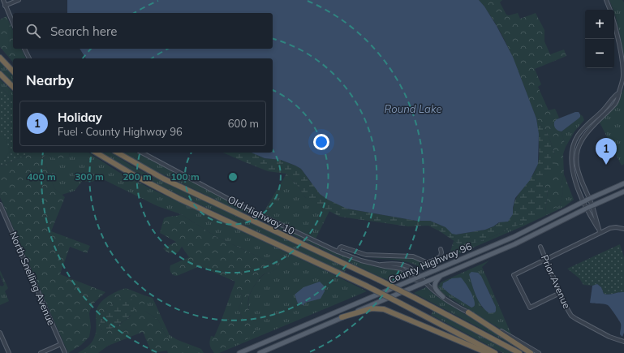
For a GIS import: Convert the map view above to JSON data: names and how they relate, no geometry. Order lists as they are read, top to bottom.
{
  "streets": {
    "main road": ["County Highway 96"],
    "street": ["Old Highway 10", "North Snelling Avenue", "Prior Avenue"]
  },
  "crossings": [
    ["Old Highway 10", "County Highway 96"]
  ],
  "water": ["Round Lake"],
  "page": {
    "map_buttons": ["+", "−"],
    "search": "Search here",
    "heading": "Nearby",
    "list": [
      {
        "mark": "1",
        "name": "Holiday",
        "note": "Fuel · County Highway 96",
        "value": "600 m"
      }
    ],
    "pins": "1"
  },
  "rings": [
    "100 m",
    "400 m",
    "300 m",
    "200 m"
  ]
}
